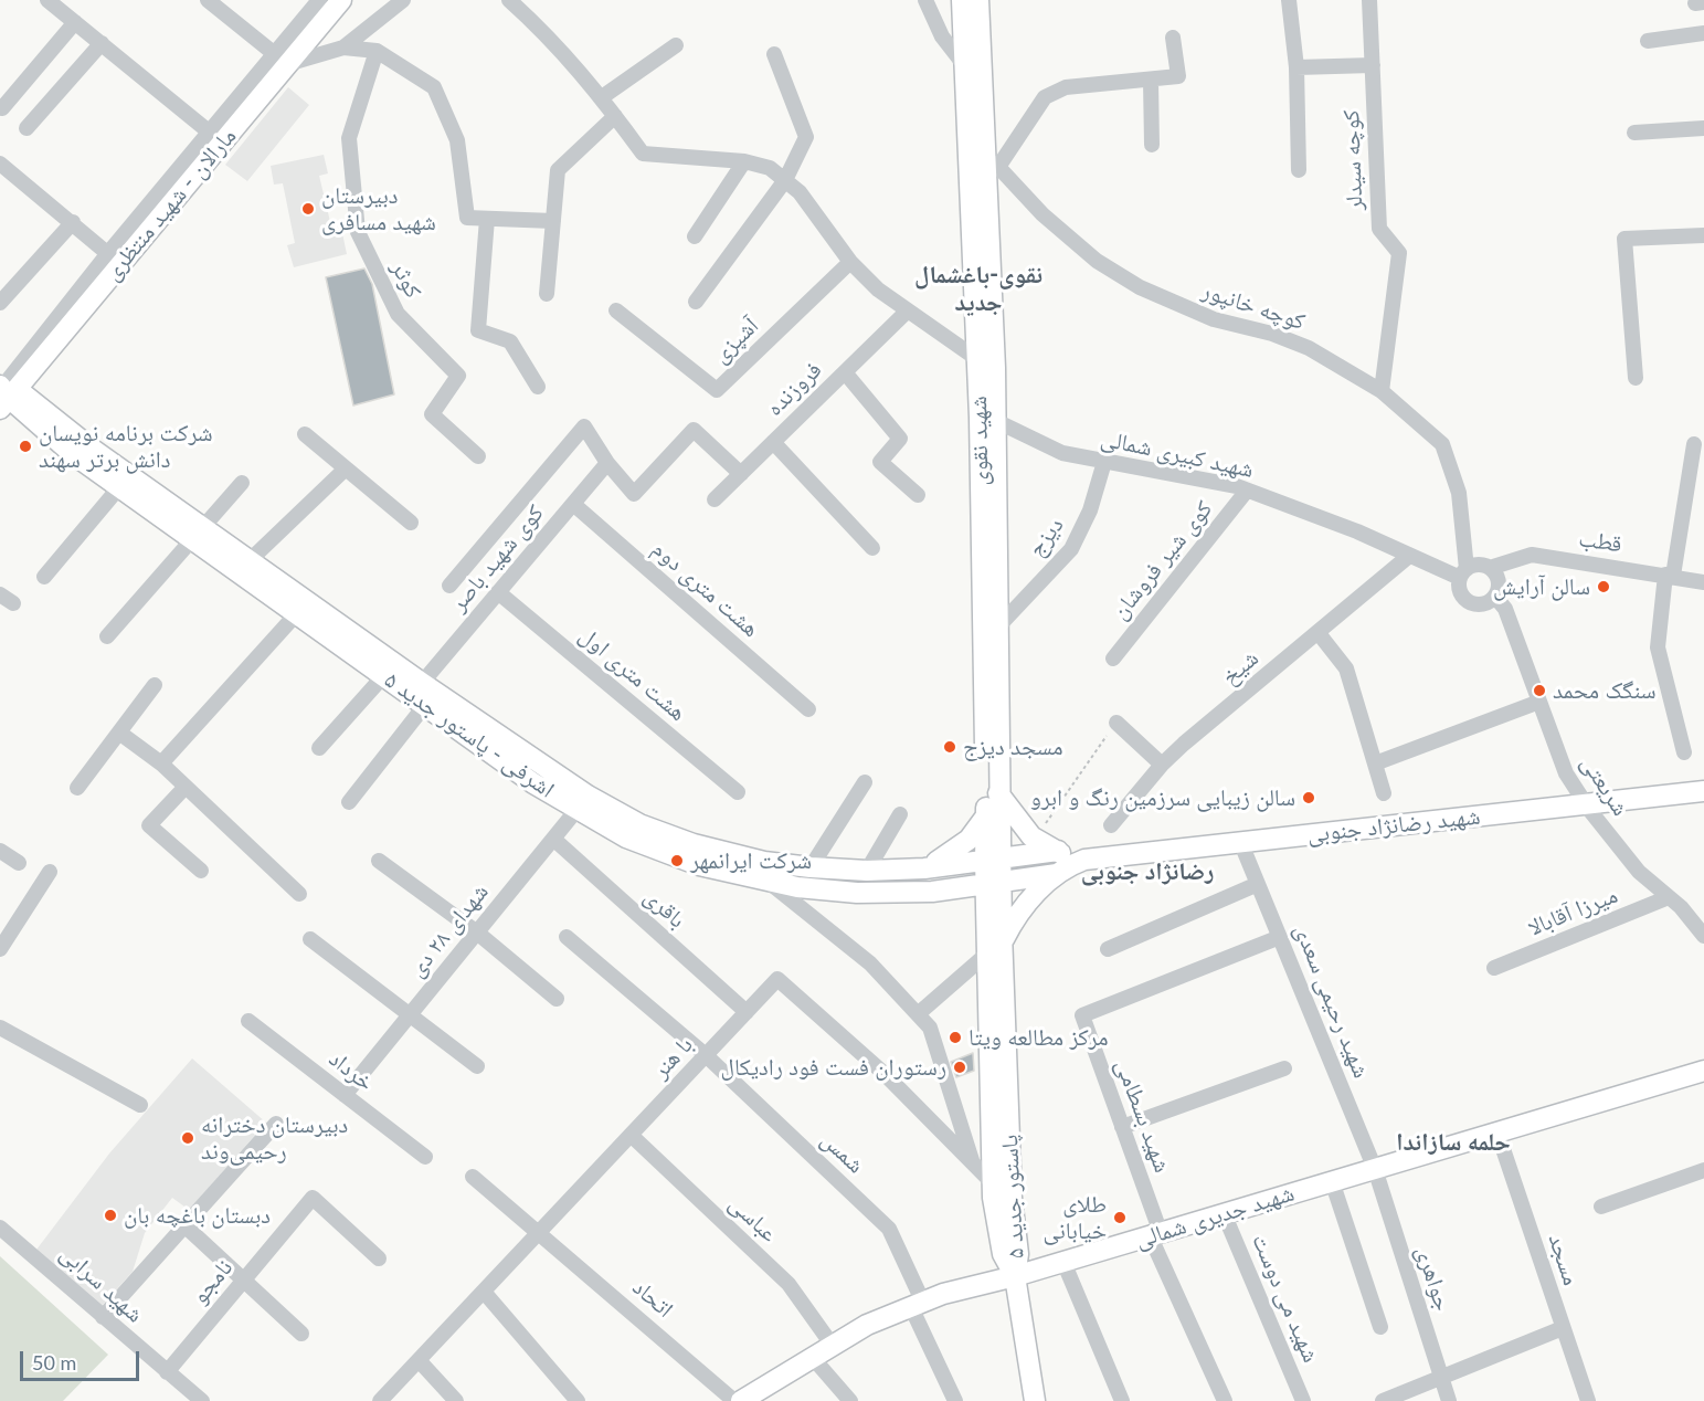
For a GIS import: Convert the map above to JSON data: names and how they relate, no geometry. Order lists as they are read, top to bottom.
{
  "streets": {
    "main road": [
      "مارالان - شهید منتظری",
      "شهید نقوی",
      "اشرفی - پاستور جدید ۵",
      "شهید رضانژاد جنوبی",
      "پاستور جدید ۵",
      "شهید جدیری شمالی"
    ],
    "street": [
      "کوچه سیدلر",
      "کوثر",
      "کوچه خانپور",
      "آشپزی",
      "فروزنده",
      "شهید کبیری شمالی",
      "دیزج",
      "قطب",
      "کوی شهید باصر",
      "کوی شیر فروشان",
      "هشت متری دوم",
      "شیخ",
      "هشت متری اول",
      "شریعتی",
      "باقری",
      "میرزا آقابالا",
      "شهدای ۲۸ دی",
      "شهید رحیمی سعدی",
      "با هنر",
      "خرداد",
      "شهید بسطامی",
      "شمس",
      "عباسی",
      "مسجد",
      "جواهری",
      "نامجو",
      "شهید سرابی",
      "اتحاد",
      "شهید می دوست"
    ]
  },
  "crossings": [
    ["کوچه سیدلر", "کوچه خانپور"],
    ["مارالان - شهید منتظری", "اشرفی - پاستور جدید ۵"],
    ["کوچه خانپور", "شهید نقوی"],
    ["کوچه خانپور", "شهید کبیری شمالی"],
    ["کوچه خانپور", "قطب"],
    ["کوچه خانپور", "شریعتی"],
    ["شهید نقوی", "شهید کبیری شمالی"],
    ["شهید نقوی", "دیزج"],
    ["شهید نقوی", "اشرفی - پاستور جدید ۵"],
    ["شهید نقوی", "پاستور جدید ۵"],
    ["شهید کبیری شمالی", "دیزج"],
    ["شهید کبیری شمالی", "قطب"],
    ["شهید کبیری شمالی", "کوی شیر فروشان"],
    ["شهید کبیری شمالی", "شیخ"],
    ["شهید کبیری شمالی", "شریعتی"],
    ["قطب", "شریعتی"],
    ["کوی شهید باصر", "هشت متری دوم"],
    ["کوی شهید باصر", "هشت متری اول"],
    ["کوی شهید باصر", "اشرفی - پاستور جدید ۵"],
    ["اشرفی - پاستور جدید ۵", "شهدای ۲۸ دی"],
    ["اشرفی - پاستور جدید ۵", "پاستور جدید ۵"],
    ["شریعتی", "میرزا آقابالا"],
    ["باقری", "شهدای ۲۸ دی"],
    ["باقری", "با هنر"],
    ["شهدای ۲۸ دی", "خرداد"],
    ["شهید رحیمی سعدی", "شهید بسطامی"],
    ["شهید رحیمی سعدی", "شهید جدیری شمالی"],
    ["شهید رحیمی سعدی", "جواهری"],
    ["با هنر", "شمس"],
    ["با هنر", "پاستور جدید ۵"],
    ["با هنر", "عباسی"],
    ["با هنر", "اتحاد"],
    ["شهید بسطامی", "شهید جدیری شمالی"],
    ["شمس", "شهید جدیری شمالی"],
    ["پاستور جدید ۵", "شهید جدیری شمالی"],
    ["شهید جدیری شمالی", "عباسی"],
    ["شهید جدیری شمالی", "مسجد"],
    ["شهید جدیری شمالی", "جواهری"],
    ["شهید جدیری شمالی", "شهید می دوست"],
    ["نامجو", "شهید سرابی"]
  ],
  "districts": ["نقوی-باغشمال جدید", "رضانژاد جنوبی", "حلمه سازاندا"],
  "places": [
    "دبیرستان شهید مسافری",
    "شرکت برنامه نویسان دانش برتر سهند",
    "سالن آرایش",
    "سنگک محمد",
    "مسجد دیزج",
    "سالن زیبایی سرزمین رنگ و ابرو",
    "شرکت ایرانمهر",
    "مرکز مطالعه ویتا",
    "رستوران فست فود رادیکال",
    "دبیرستان دخترانه رحیمی‌وند",
    "دبستان باغچه بان",
    "طلای خیابانی"
  ],
  "scale_bar": "50 m"
}
